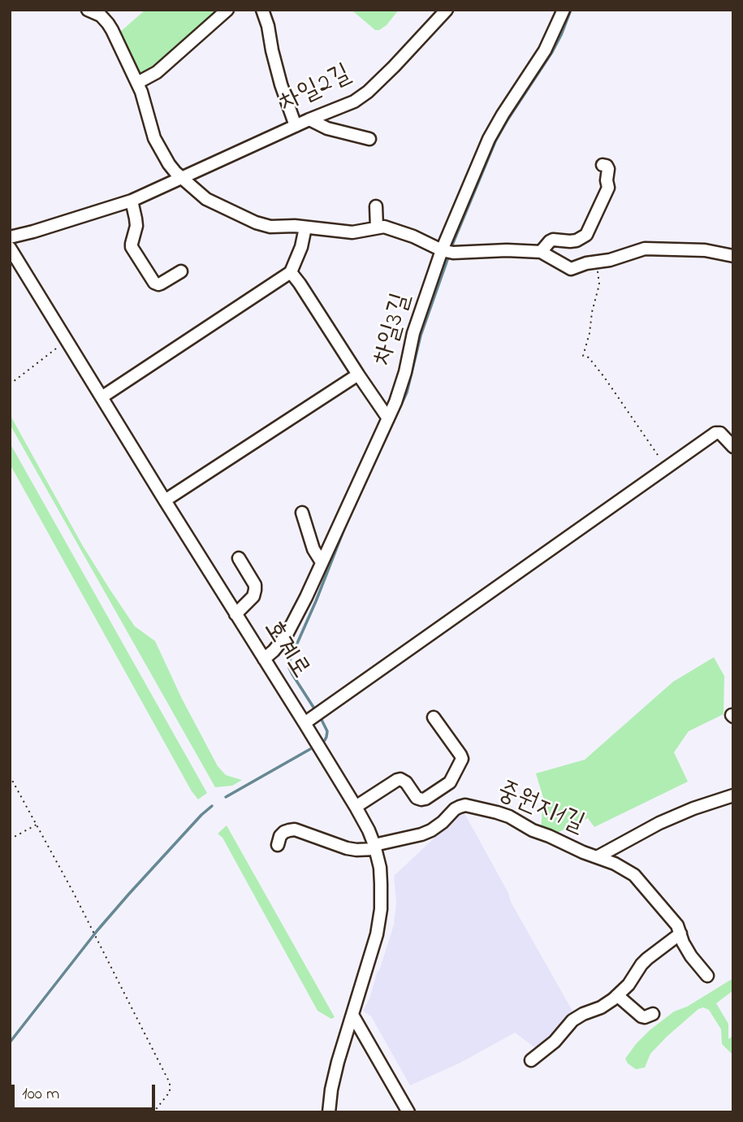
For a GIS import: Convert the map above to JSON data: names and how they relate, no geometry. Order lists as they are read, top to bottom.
{
  "streets": {
    "street": [
      "차일2길",
      "차일3길",
      "호계로",
      "중원지1길"
    ]
  },
  "crossings": [
    ["차일3길", "호계로"],
    ["호계로", "중원지1길"]
  ],
  "scale_bar": "100 m"
}
